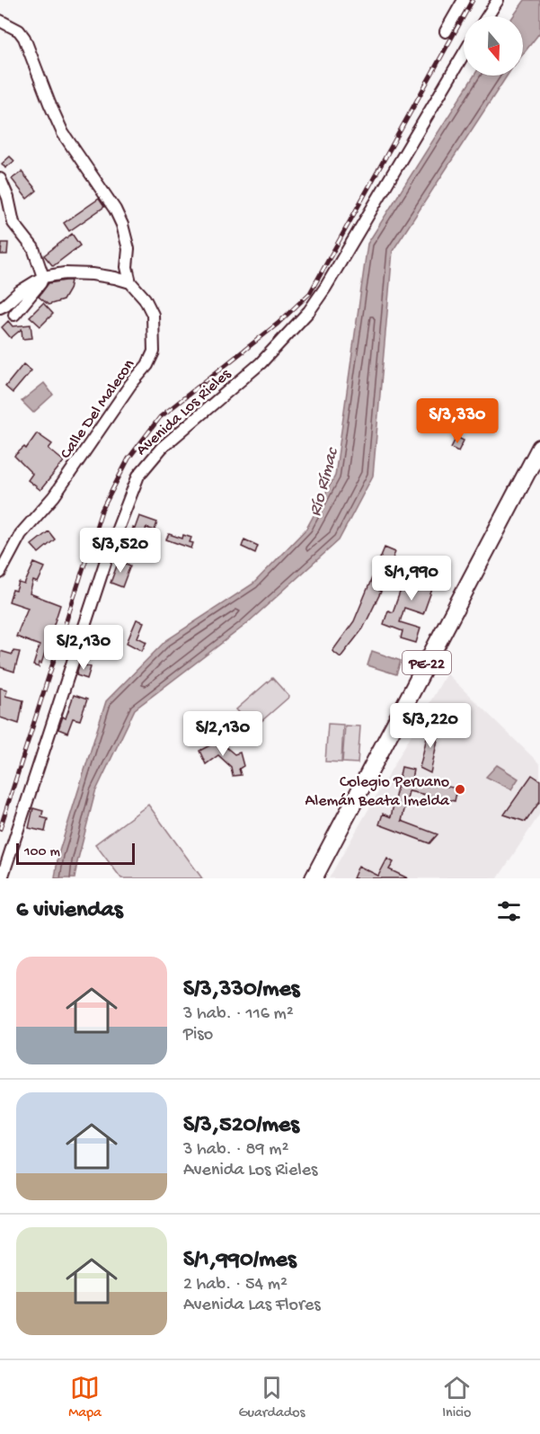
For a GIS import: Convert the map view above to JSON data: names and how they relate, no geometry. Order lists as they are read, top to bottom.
{
  "streets": {
    "highway": ["PE-22"],
    "street": ["Calle Del Malecon", "Avenida Los Rieles"]
  },
  "water": ["Río Rímac"],
  "places": ["Colegio Peruano Alemán Beata Imelda"],
  "scale_bar": "100 m",
  "north": "bottom",
  "page": {
    "price": [
      "S/3,330",
      "S/3,520",
      "S/1,990",
      "S/2,130",
      "S/3,220",
      "S/2,130"
    ],
    "scale": "100 m",
    "heading": "6 viviendas",
    "list": [
      {
        "name": "S/3,330/mes",
        "note": "3 hab. · 116 m² · Piso"
      },
      {
        "name": "S/3,520/mes",
        "note": "3 hab. · 89 m² · Avenida Los Rieles"
      },
      {
        "name": "S/1,990/mes",
        "note": "2 hab. · 54 m² · Avenida Las Flores"
      }
    ],
    "tabs": ["Mapa", "Guardados", "Inicio"]
  }
}
